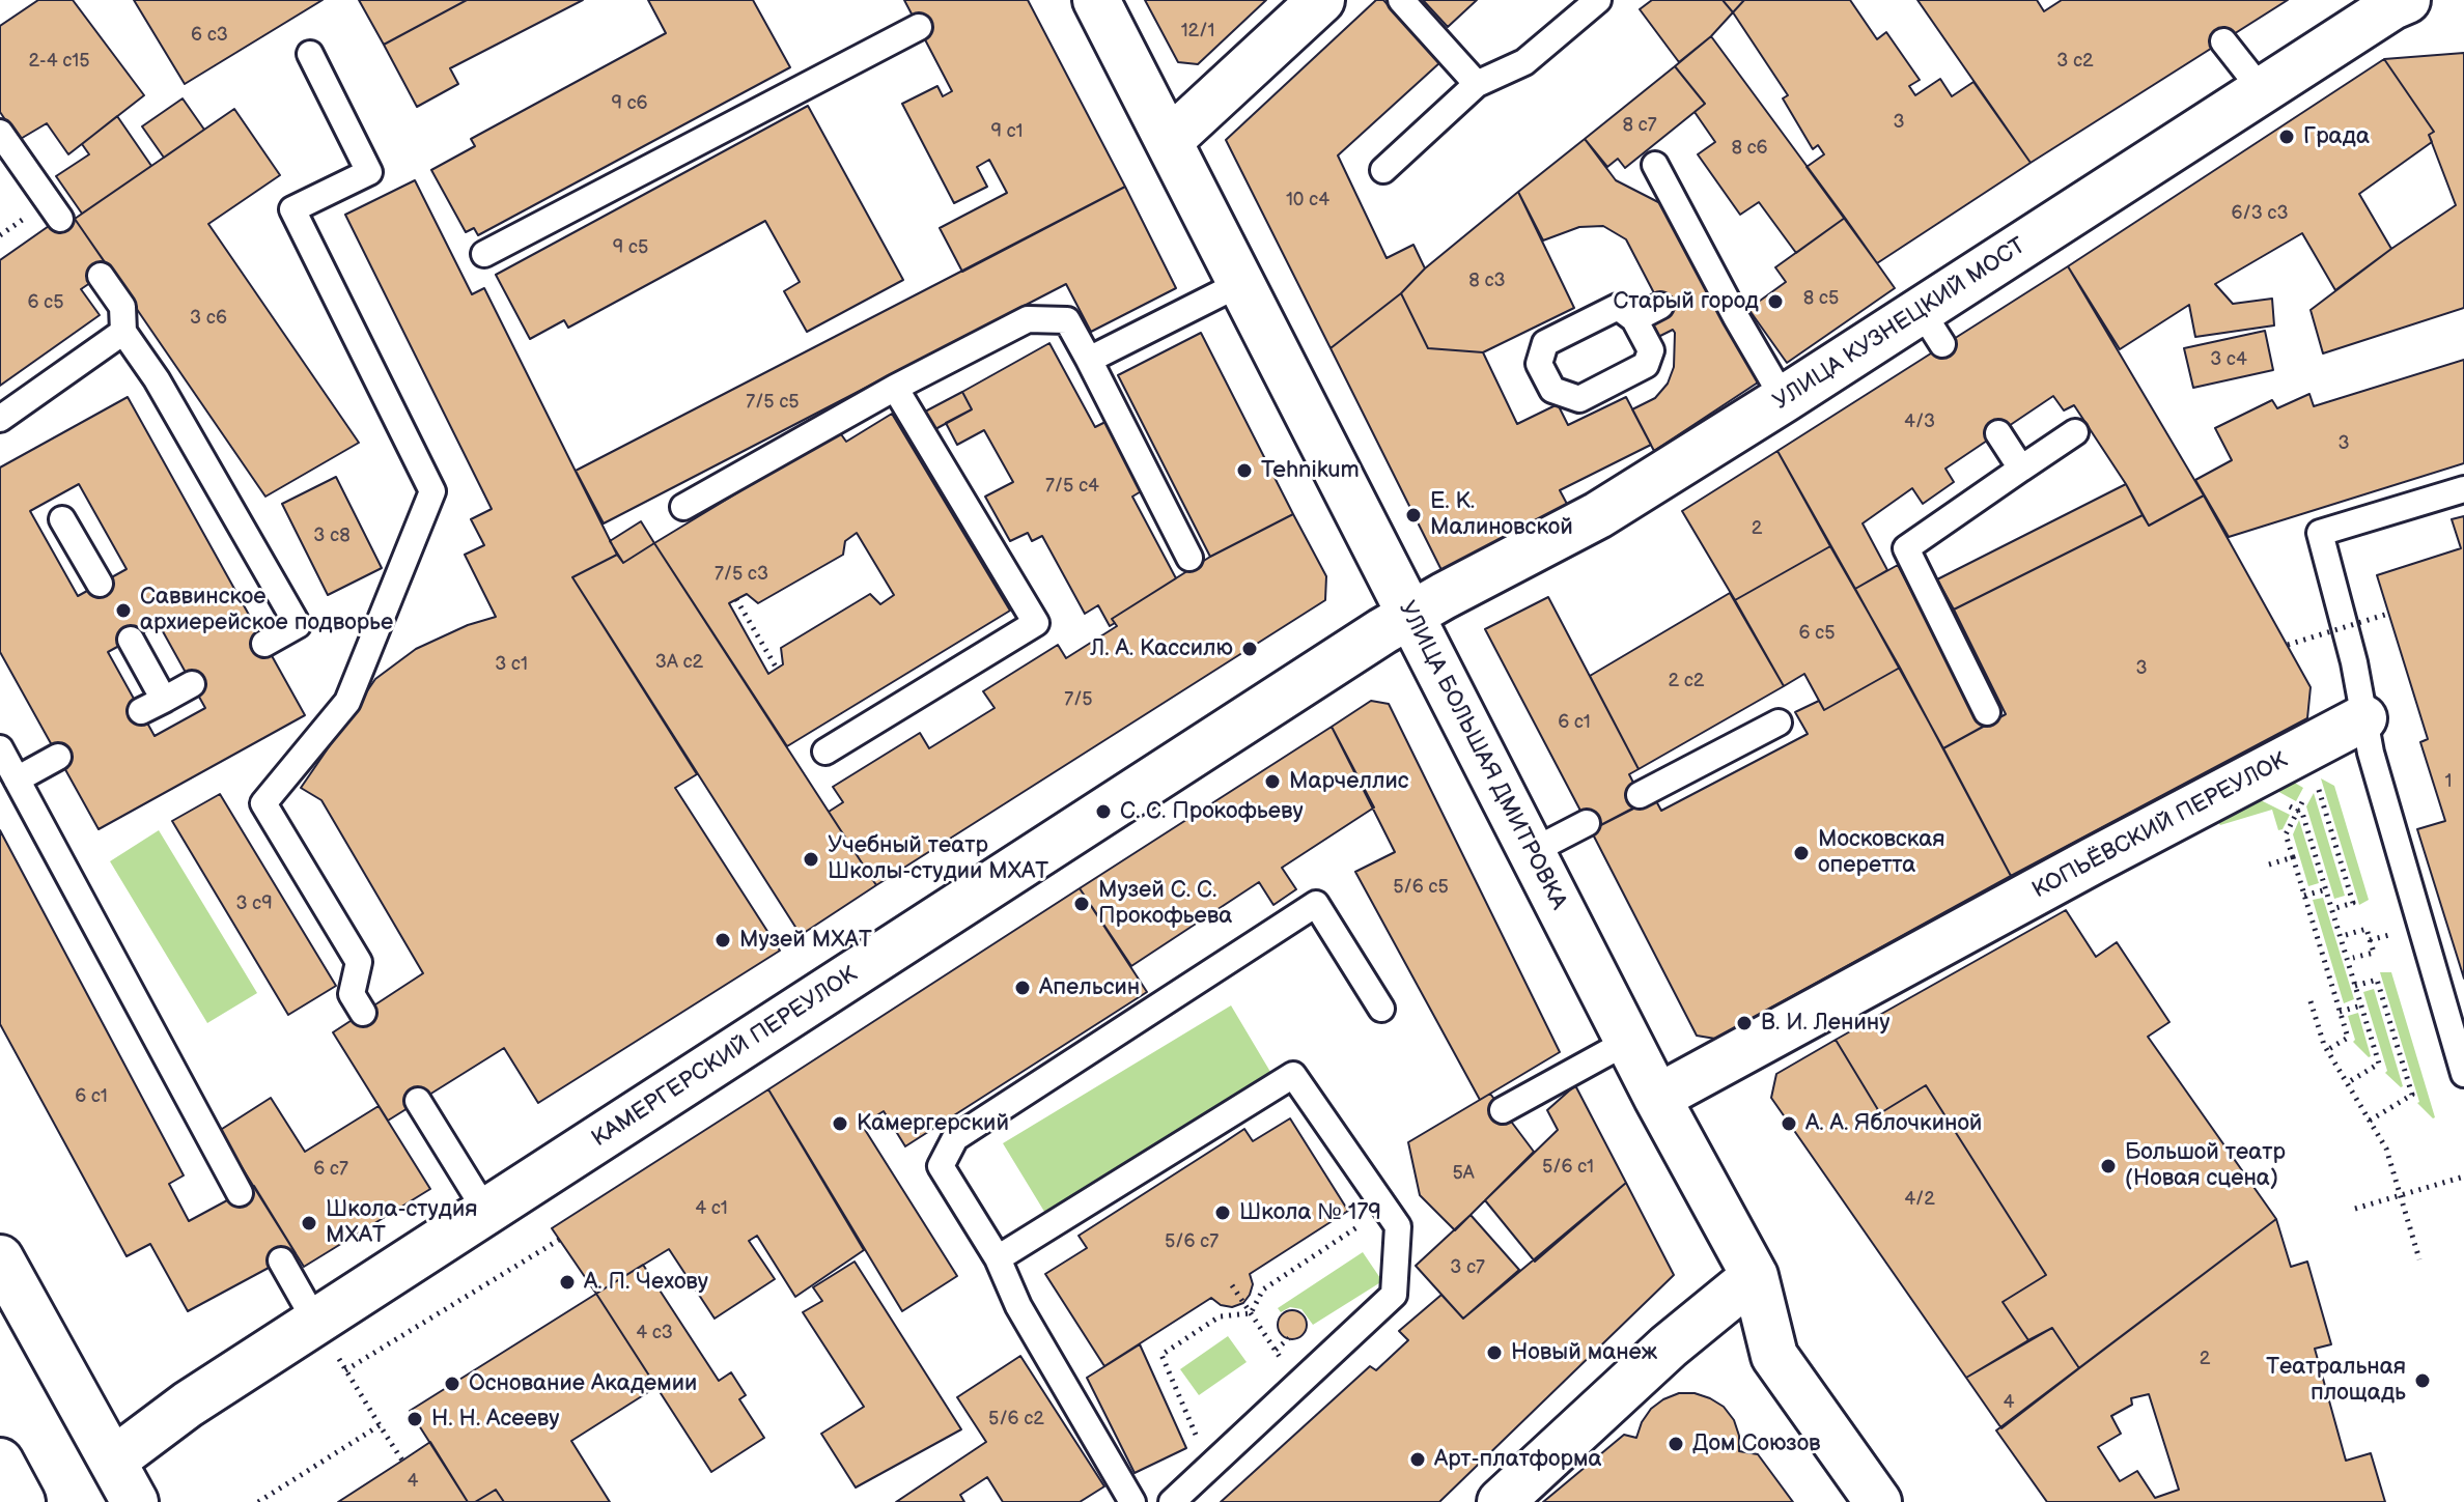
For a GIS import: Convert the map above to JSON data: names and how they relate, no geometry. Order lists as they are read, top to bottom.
{
  "streets": {
    "street": [
      "УЛИЦА КУЗНЕЦКИЙ МОСТ",
      "УЛИЦА БОЛЬШАЯ ДМИТРОВКА",
      "КОПЬЁВСКИЙ ПЕРЕУЛОК",
      "КАМЕРГЕРСКИЙ ПЕРЕУЛОК"
    ]
  },
  "crossings": [
    ["УЛИЦА КУЗНЕЦКИЙ МОСТ", "УЛИЦА БОЛЬШАЯ ДМИТРОВКА"],
    ["УЛИЦА КУЗНЕЦКИЙ МОСТ", "КАМЕРГЕРСКИЙ ПЕРЕУЛОК"],
    ["УЛИЦА БОЛЬШАЯ ДМИТРОВКА", "КОПЬЁВСКИЙ ПЕРЕУЛОК"],
    ["УЛИЦА БОЛЬШАЯ ДМИТРОВКА", "КАМЕРГЕРСКИЙ ПЕРЕУЛОК"]
  ],
  "places": [
    "Града",
    "Старый город",
    "Tehnikum",
    "Е. К. Малиновской",
    "Саввинское архиерейское подворье",
    "Л. А. Кассилю",
    "Марчеллис",
    "С. С. Прокофьеву",
    "Московская оперетта",
    "Учебный театр Школы-студии МХАТ",
    "Музей С. С. Прокофьева",
    "Музей МХАТ",
    "Апельсин",
    "В. И. Ленину",
    "Камергерский",
    "А. А. Яблочкиной",
    "Большой театр (Новая сцена)",
    "Школа № 179",
    "Школа-студия МХАТ",
    "А. П. Чехову",
    "Новый манеж",
    "Театральная площадь",
    "Основание Академии",
    "Н. Н. Асееву",
    "Дом Союзов",
    "Арт-платформа"
  ],
  "house_numbers": [
    "12/1",
    "6 с3",
    "2-4 с15",
    "3 с2",
    "9 с6",
    "3",
    "8 с7",
    "9 с1",
    "8 с6",
    "10 с4",
    "6/3 с3",
    "9 с5",
    "8 с3",
    "8 с5",
    "6 с5",
    "3 с6",
    "3 с4",
    "7/5 с5",
    "4/3",
    "3",
    "7/5 с4",
    "2",
    "3 с8",
    "7/5 с3",
    "6 с5",
    "3А с2",
    "3 с1",
    "3",
    "2 с2",
    "7/5",
    "6 с1",
    "1",
    "5/6 с5",
    "3 с9",
    "6 с1",
    "5/6 с1",
    "6 с7",
    "5А",
    "4/2",
    "4 с1",
    "5/6 с7",
    "3 с7",
    "4 с3",
    "2",
    "4",
    "5/6 с2",
    "4"
  ]
}
